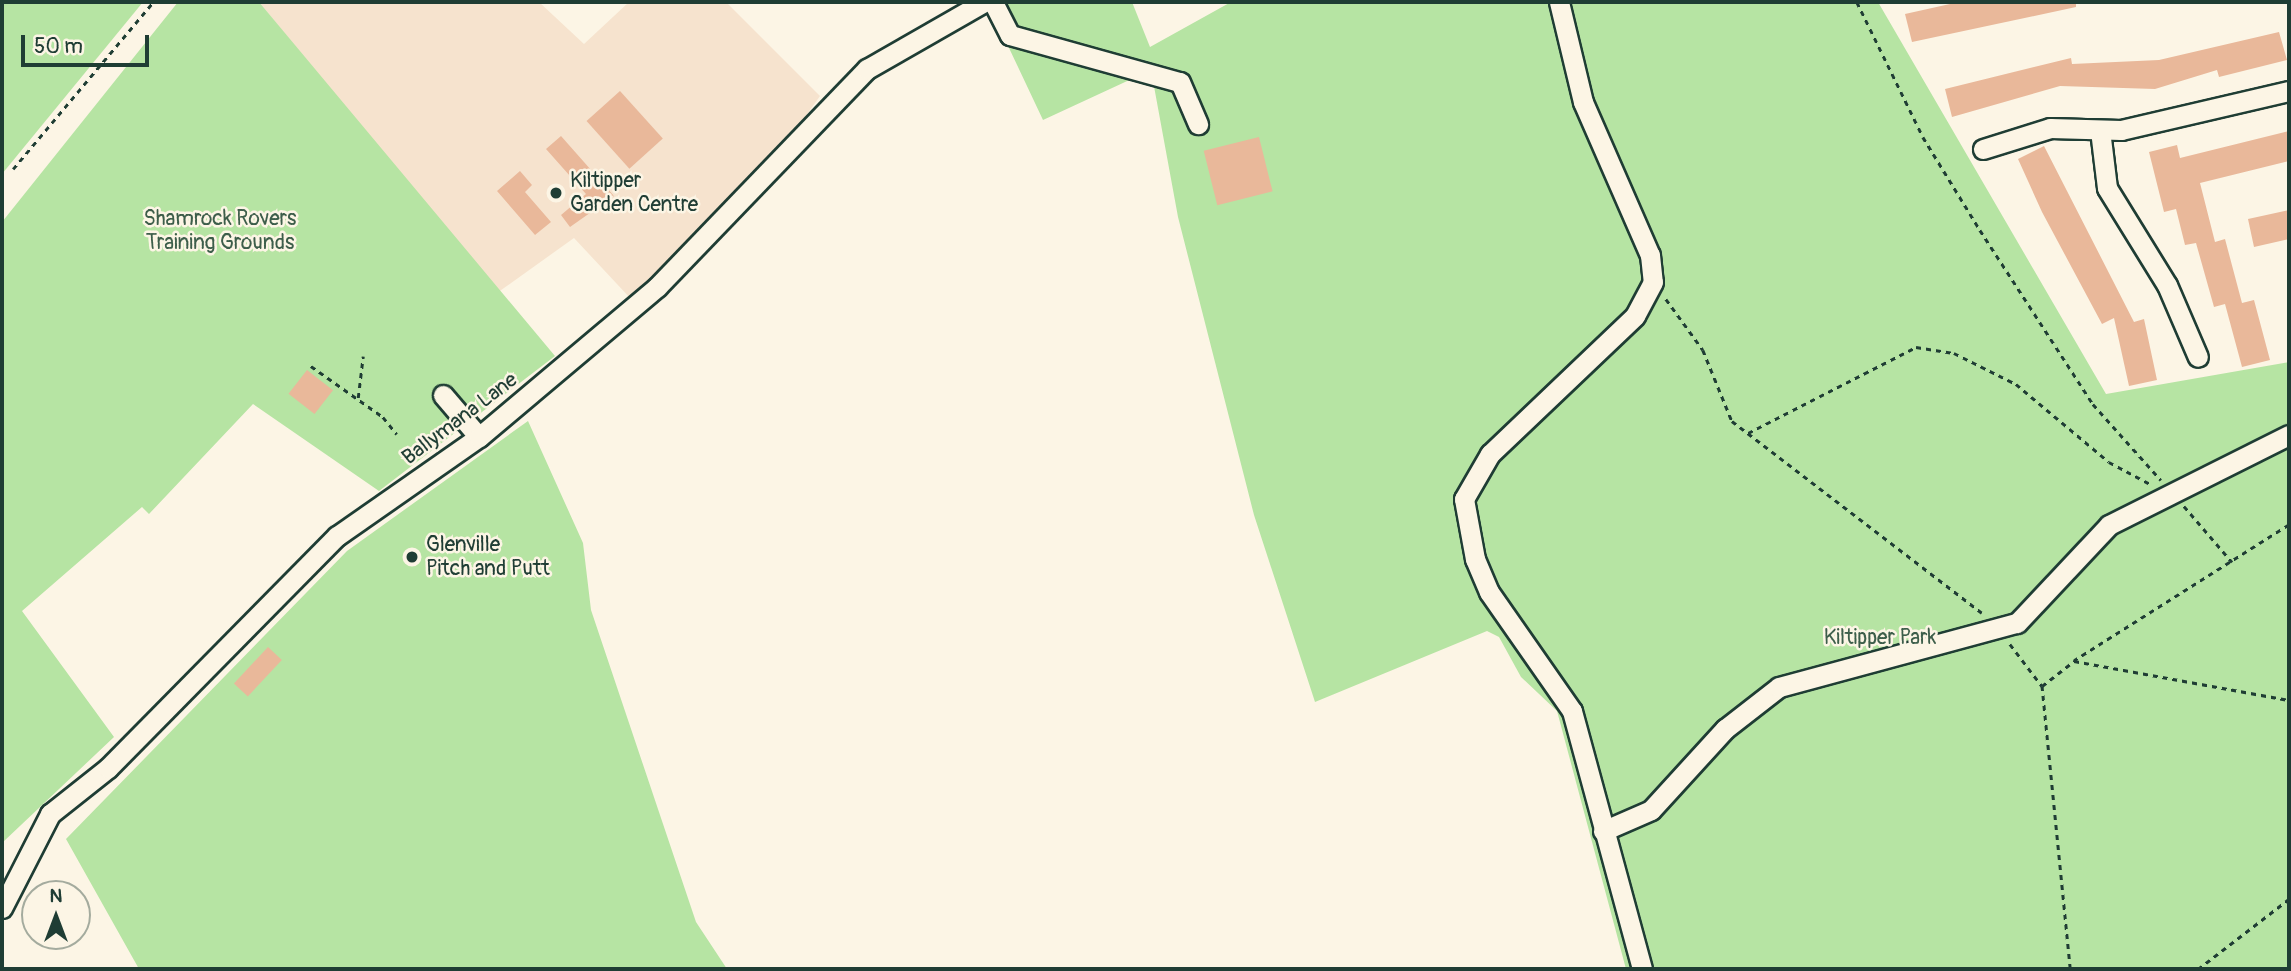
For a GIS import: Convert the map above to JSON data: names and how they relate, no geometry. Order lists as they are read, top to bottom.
{
  "streets": {
    "street": ["Ballymana Lane"]
  },
  "parks": ["Shamrock Rovers Training Grounds", "Kiltipper Park"],
  "places": ["Kiltipper Garden Centre", "Glenville Pitch and Putt"],
  "scale_bar": "50 m",
  "north": "top"
}
